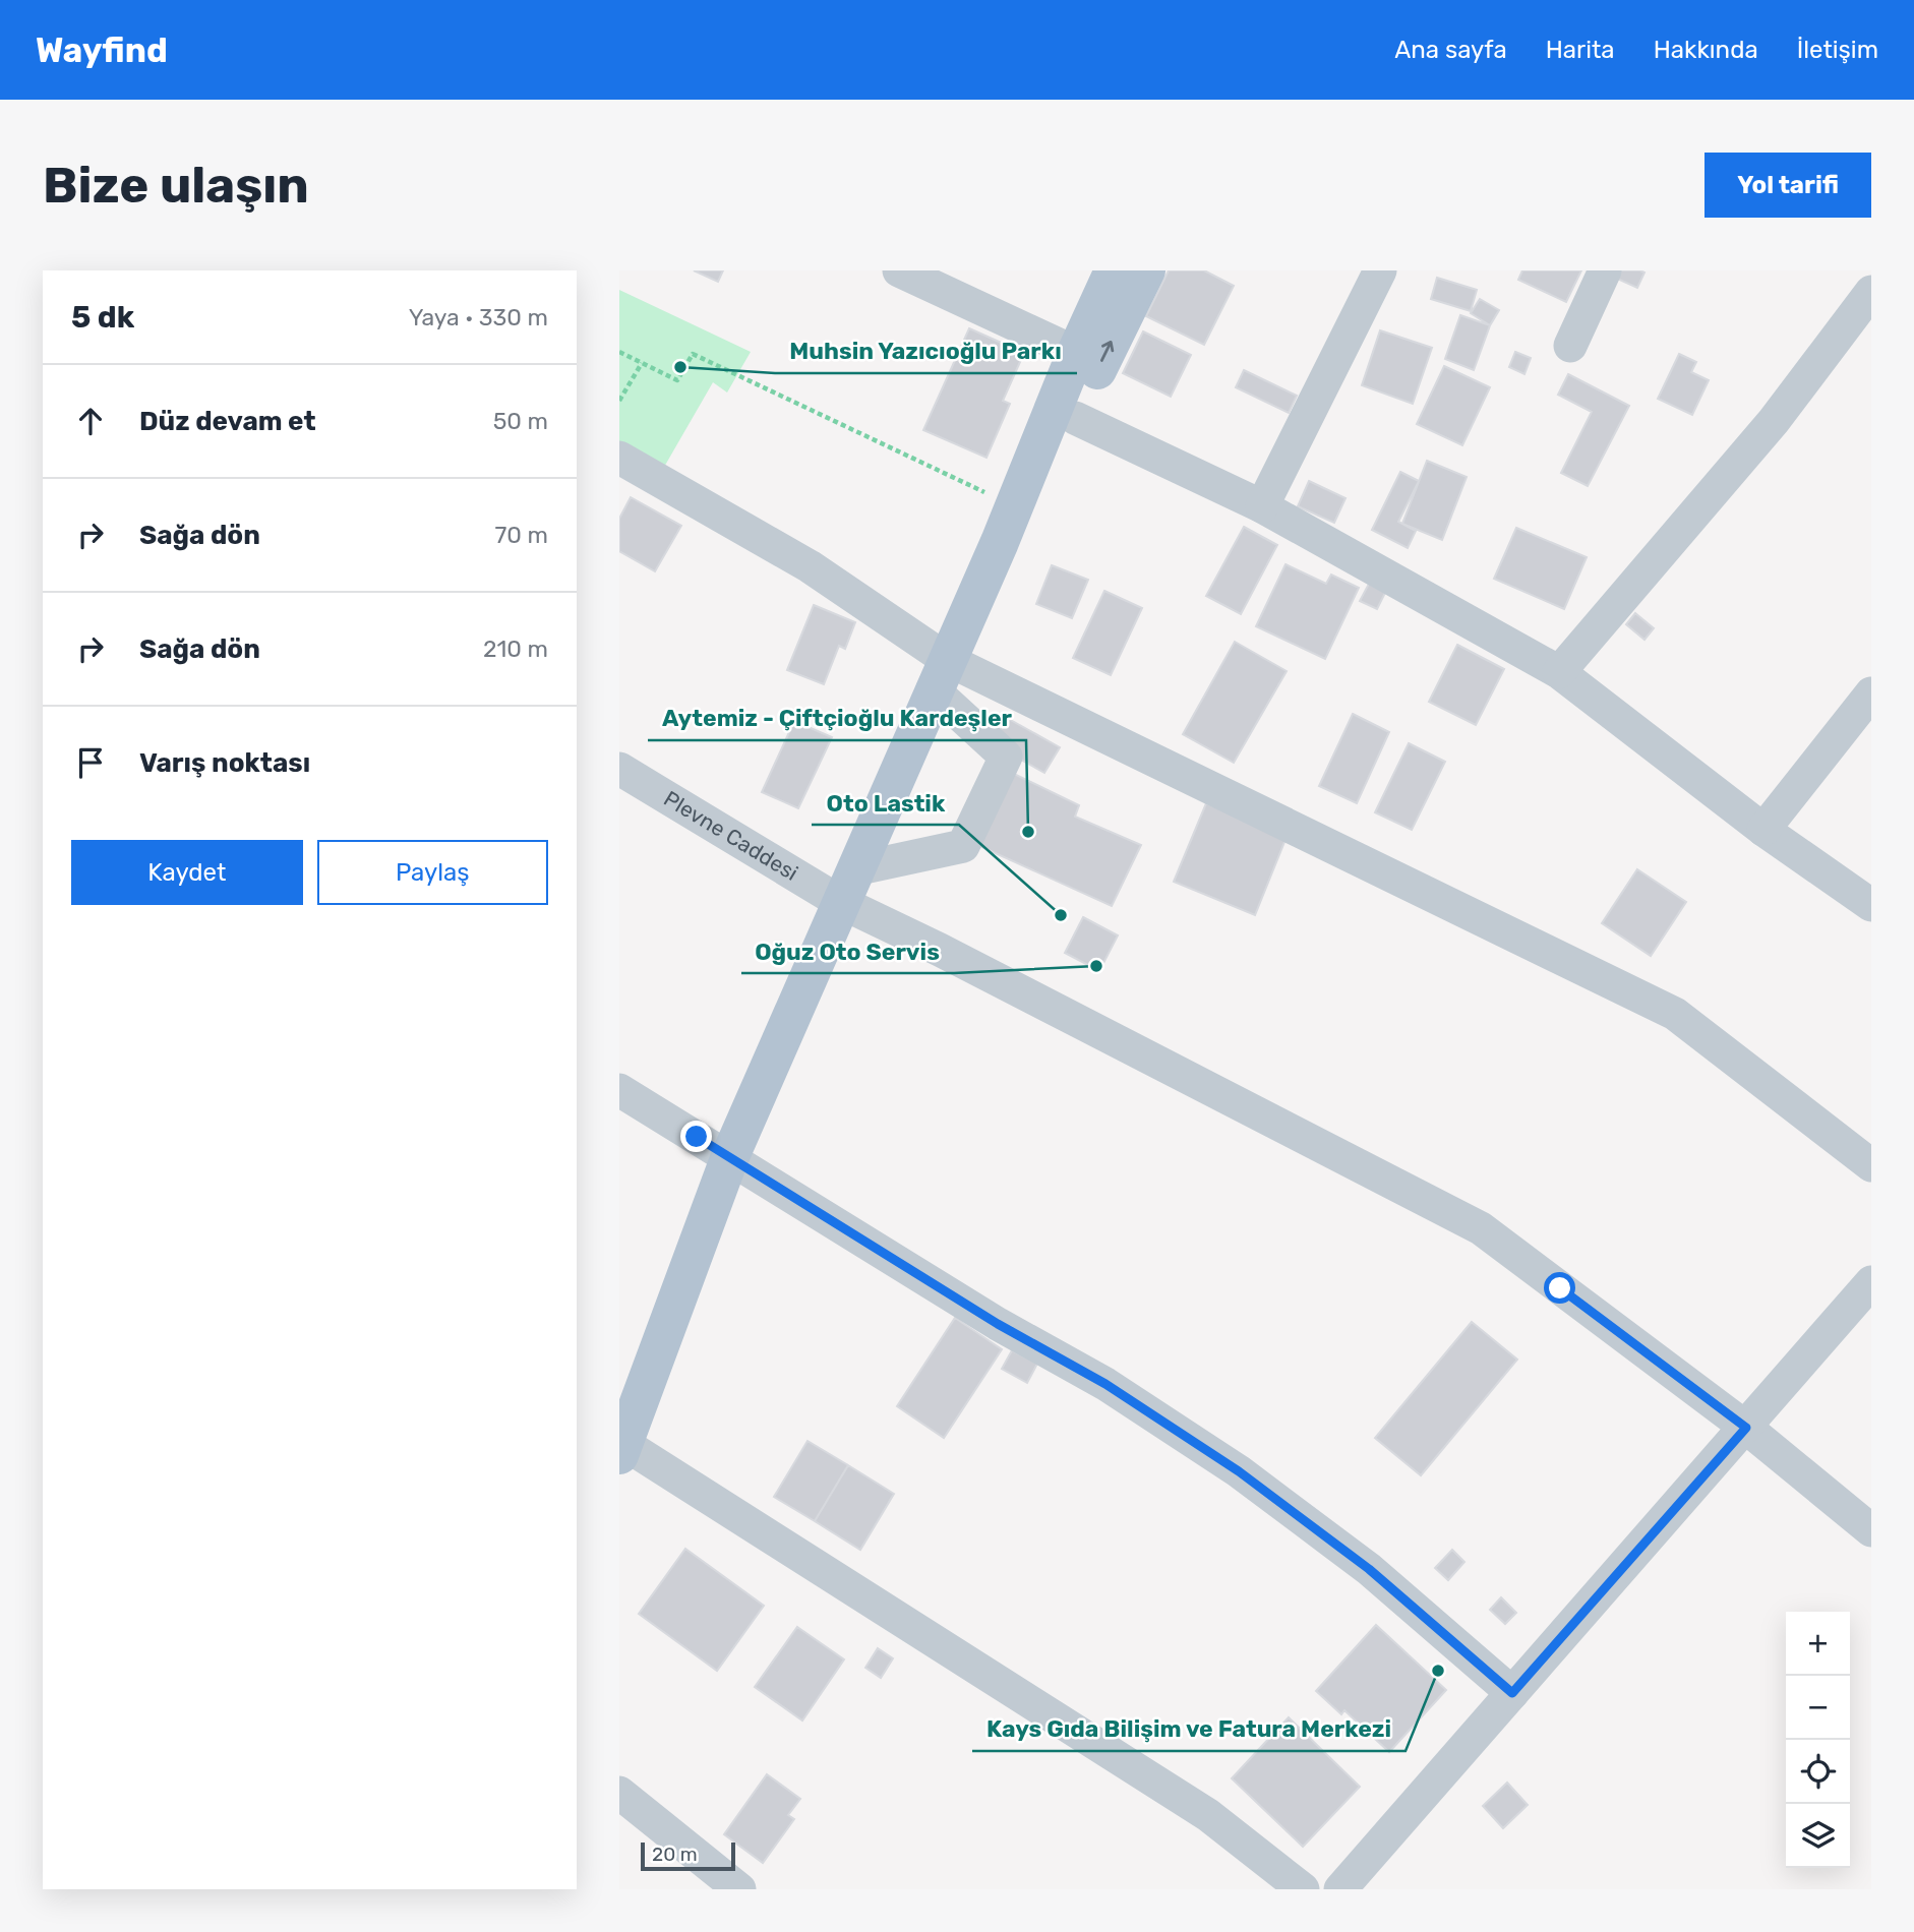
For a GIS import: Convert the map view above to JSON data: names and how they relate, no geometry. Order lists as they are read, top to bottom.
{
  "streets": {
    "street": ["Plevne Caddesi"]
  },
  "places": [
    "Muhsin Yazıcıoğlu Parkı",
    "Aytemiz - Çiftçioğlu Kardeşler",
    "Oto Lastik",
    "Oğuz Oto Servis",
    "Kays Gıda Bilişim ve Fatura Merkezi"
  ],
  "scale_bar": "20 m",
  "page": {
    "header": "Wayfind",
    "nav": [
      "Ana sayfa",
      "Harita",
      "Hakkında",
      "İletişim"
    ],
    "buttons": [
      "Yol tarifi",
      ["Kaydet", "Paylaş"]
    ],
    "title": "Bize ulaşın",
    "heading": ["5 dk", "Yaya · 330 m"],
    "list": [
      ["Düz devam et", "50 m"],
      ["Sağa dön", "70 m"],
      ["Sağa dön", "210 m"],
      "Varış noktası"
    ],
    "map_buttons": ["+", "−"],
    "scale": "20 m"
  }
}
